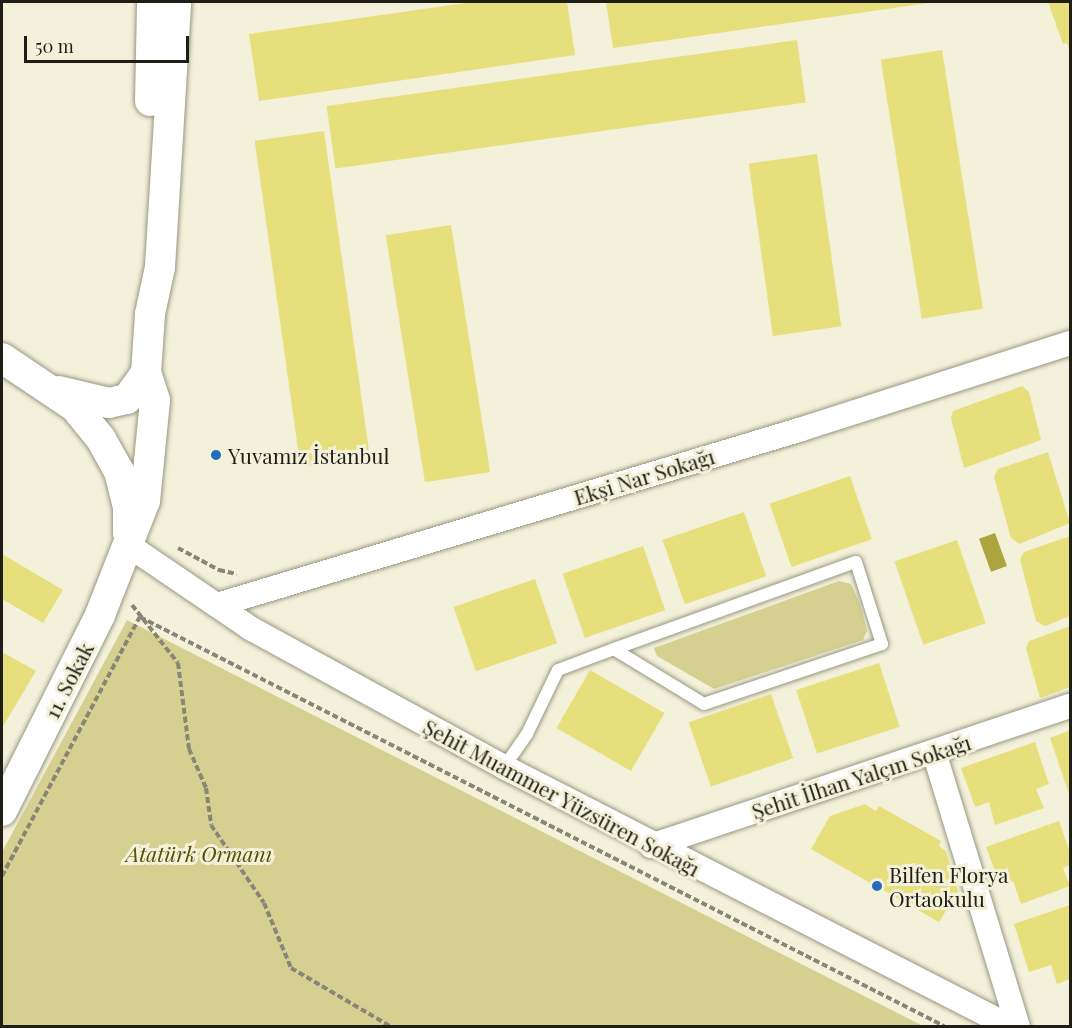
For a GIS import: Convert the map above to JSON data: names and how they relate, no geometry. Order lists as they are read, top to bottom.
{
  "streets": {
    "street": [
      "Ekşi Nar Sokağı",
      "11. Sokak",
      "Şehit İlhan Yalçın Sokağı",
      "Şehit Muammer Yüzsüren Sokağı"
    ]
  },
  "crossings": [
    ["Ekşi Nar Sokağı", "Şehit Muammer Yüzsüren Sokağı"],
    ["11. Sokak", "Şehit Muammer Yüzsüren Sokağı"],
    ["Şehit İlhan Yalçın Sokağı", "Şehit Muammer Yüzsüren Sokağı"]
  ],
  "parks": ["Atatürk Ormanı"],
  "places": ["Yuvamız İstanbul", "Bilfen Florya Ortaokulu"],
  "scale_bar": "50 m"
}
